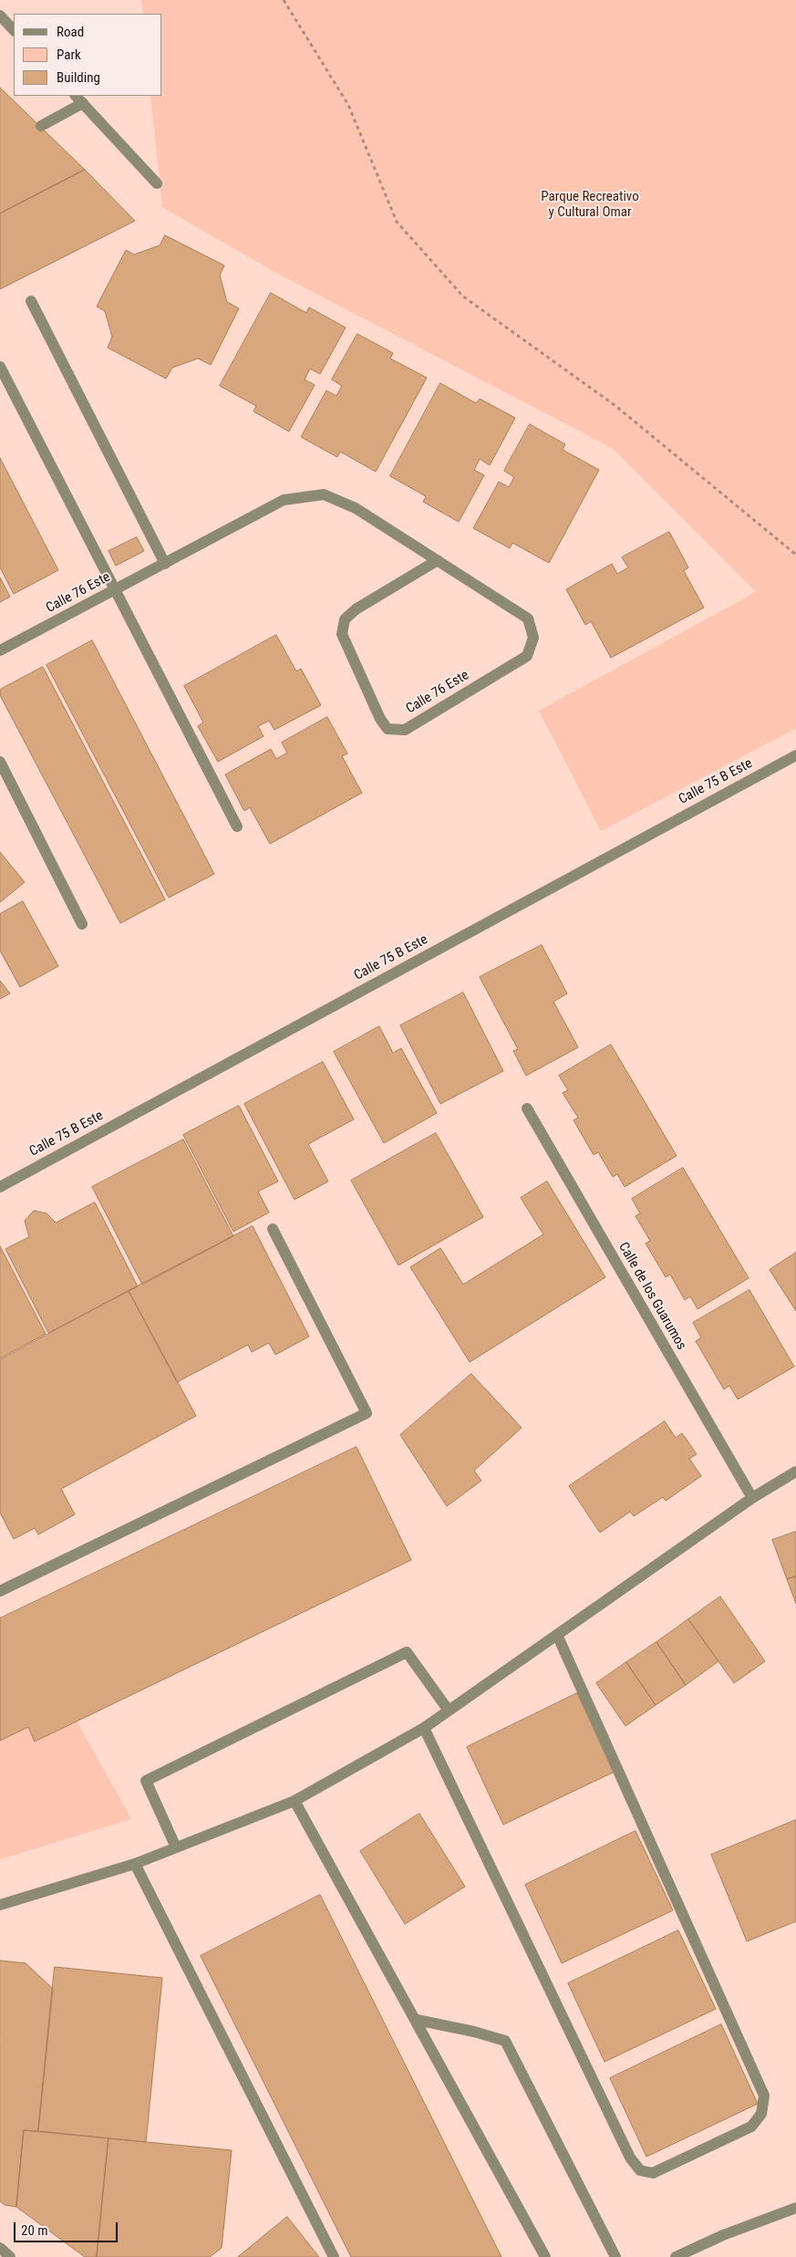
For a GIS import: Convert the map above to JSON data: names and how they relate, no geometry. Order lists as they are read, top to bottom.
{
  "streets": {
    "street": ["Calle 76 Este", "Calle 75 B Este", "Calle de los Guarumos"]
  },
  "parks": ["Parque Recreativo y Cultural Omar"],
  "legend": ["Road", "Park", "Building"],
  "scale_bar": "20 m"
}
